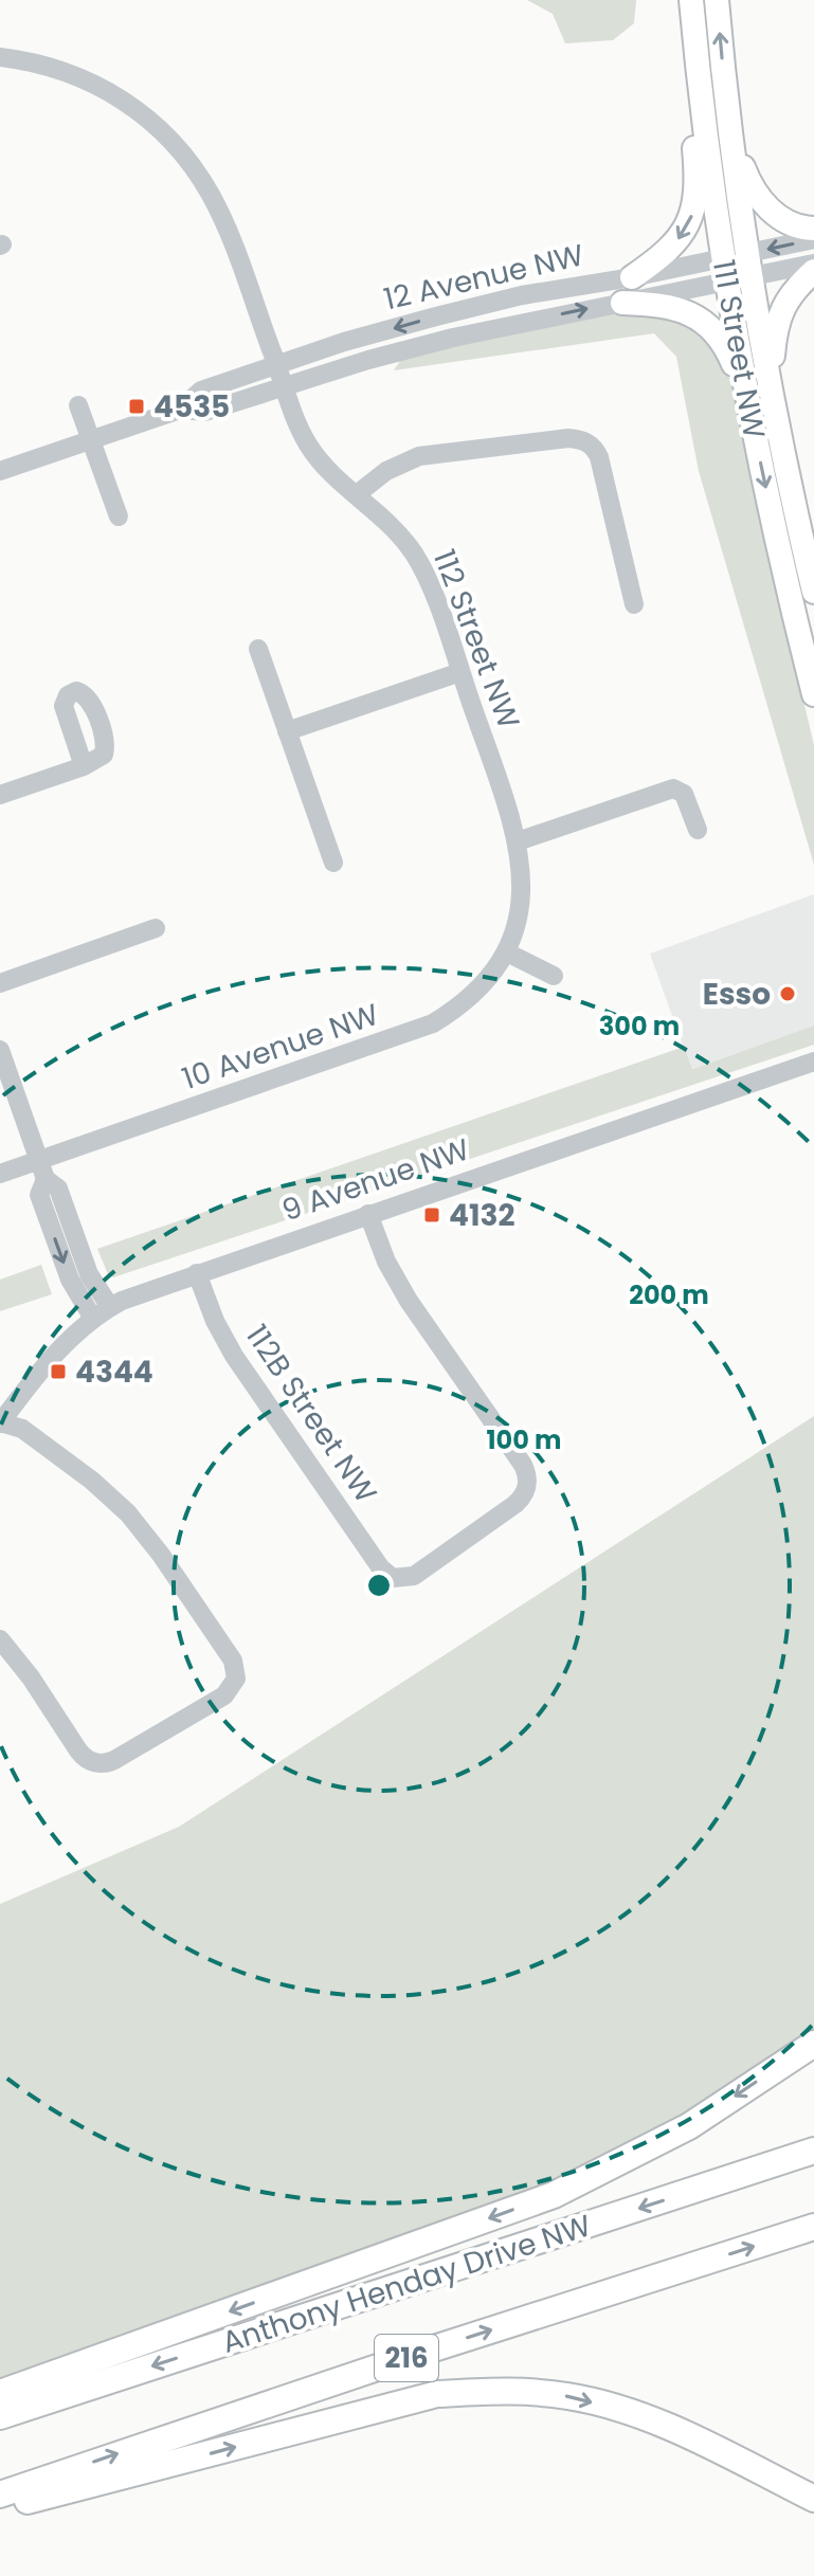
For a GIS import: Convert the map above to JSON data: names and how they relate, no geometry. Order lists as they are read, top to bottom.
{
  "streets": {
    "highway": ["Anthony Henday Drive NW", "216"],
    "main road": ["111 Street NW"],
    "street": [
      "12 Avenue NW",
      "112 Street NW",
      "10 Avenue NW",
      "9 Avenue NW",
      "112B Street NW"
    ]
  },
  "crossings": [
    ["12 Avenue NW", "111 Street NW"],
    ["12 Avenue NW", "112 Street NW"],
    ["112 Street NW", "10 Avenue NW"],
    ["9 Avenue NW", "112B Street NW"]
  ],
  "places": {
    "transit": ["4535", "4132", "4344"],
    "other": ["Esso"]
  },
  "rings": ["300 m", "200 m", "100 m"]
}
